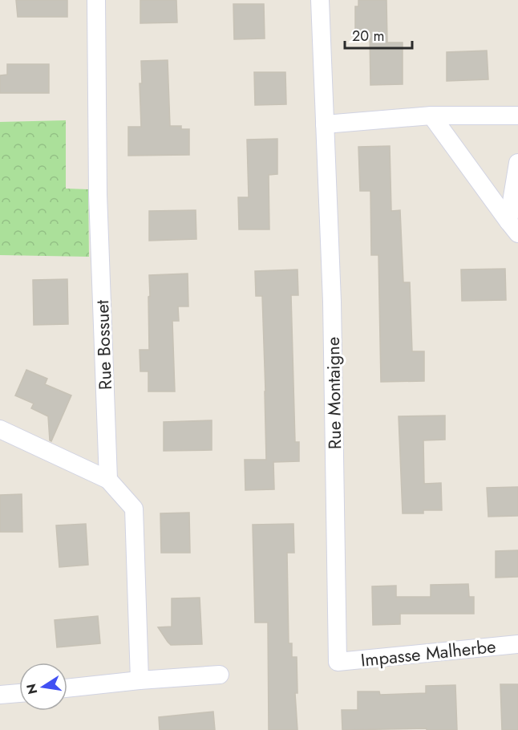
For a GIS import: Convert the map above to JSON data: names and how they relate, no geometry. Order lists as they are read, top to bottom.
{
  "streets": {
    "street": ["Rue Bossuet", "Rue Montaigne", "Impasse Malherbe"]
  },
  "crossings": [
    ["Rue Montaigne", "Impasse Malherbe"]
  ],
  "scale_bar": "20 m",
  "north": "left"
}
